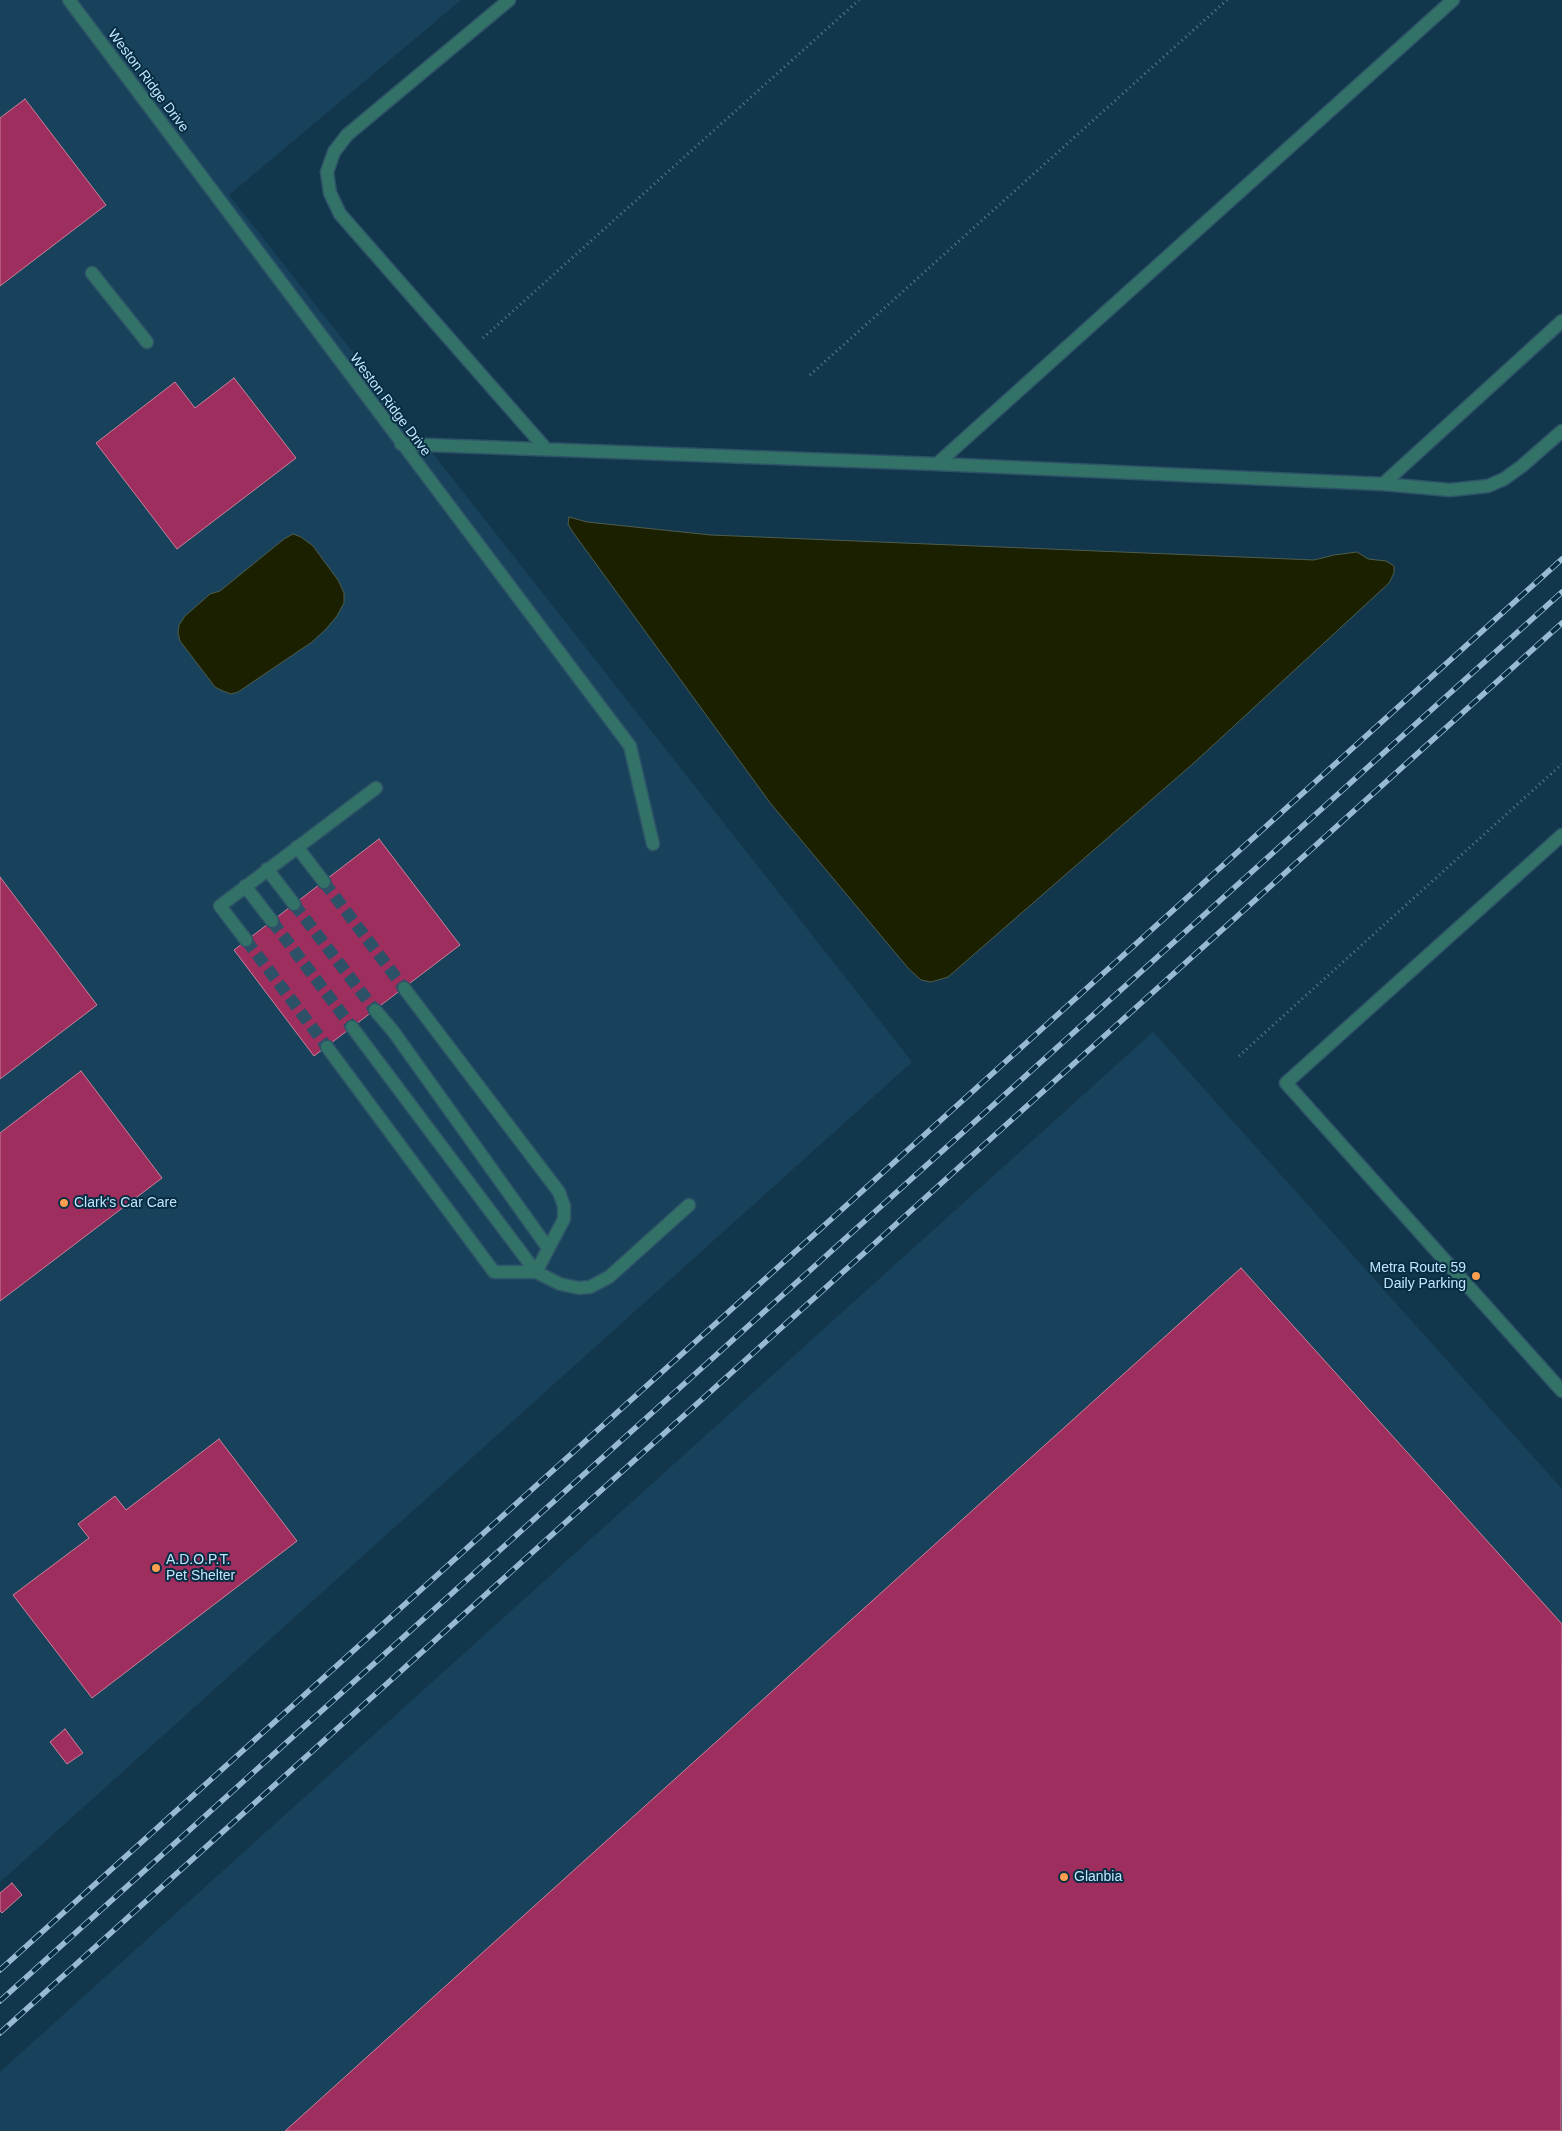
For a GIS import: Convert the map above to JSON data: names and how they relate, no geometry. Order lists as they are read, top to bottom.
{
  "streets": {
    "street": ["Weston Ridge Drive"]
  },
  "places": [
    "Clark's Car Care",
    "Metra Route 59 Daily Parking",
    "A.D.O.P.T. Pet Shelter",
    "Glanbia"
  ]
}
